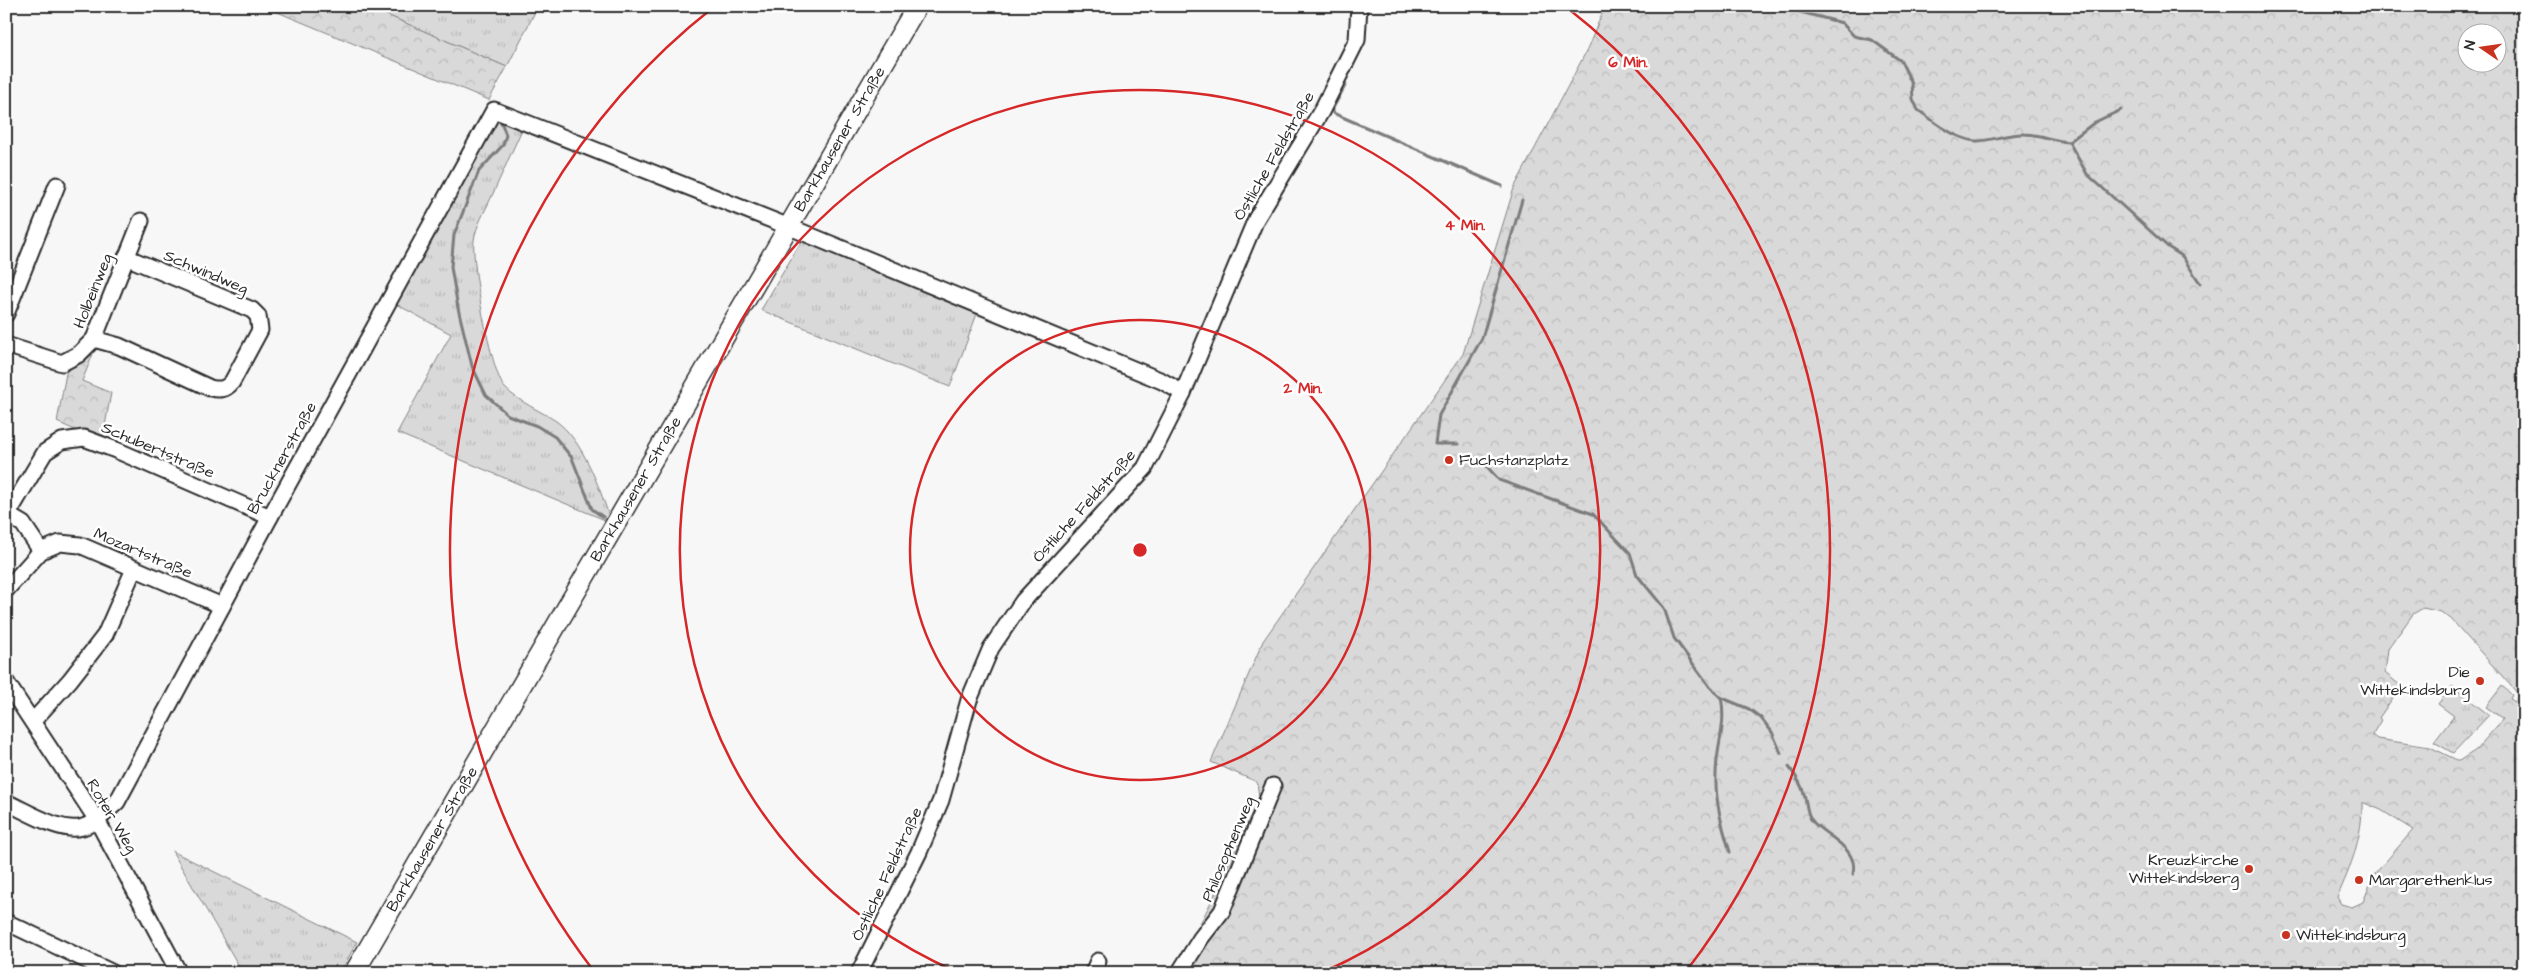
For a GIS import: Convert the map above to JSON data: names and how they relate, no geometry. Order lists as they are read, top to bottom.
{
  "streets": {
    "main road": ["Barkhausener Straße"],
    "street": [
      "Östliche Feldstraße",
      "Schwindweg",
      "Holbeinweg",
      "Schubertstraße",
      "Brucknerstraße",
      "Mozartstraße",
      "Roter Weg",
      "Philosophenweg"
    ]
  },
  "crossings": [
    ["Barkhausener Straße", "Brucknerstraße"],
    ["Schwindweg", "Holbeinweg"],
    ["Schubertstraße", "Brucknerstraße"],
    ["Schubertstraße", "Mozartstraße"],
    ["Brucknerstraße", "Mozartstraße"],
    ["Brucknerstraße", "Roter Weg"]
  ],
  "places": [
    "Fuchstanzplatz",
    "Die Wittekindsburg",
    "Kreuzkirche Wittekindsberg",
    "Margarethenklus",
    "Wittekindsburg"
  ],
  "north": "left",
  "rings": ["6 Min.", "4 Min.", "2 Min."]
}
